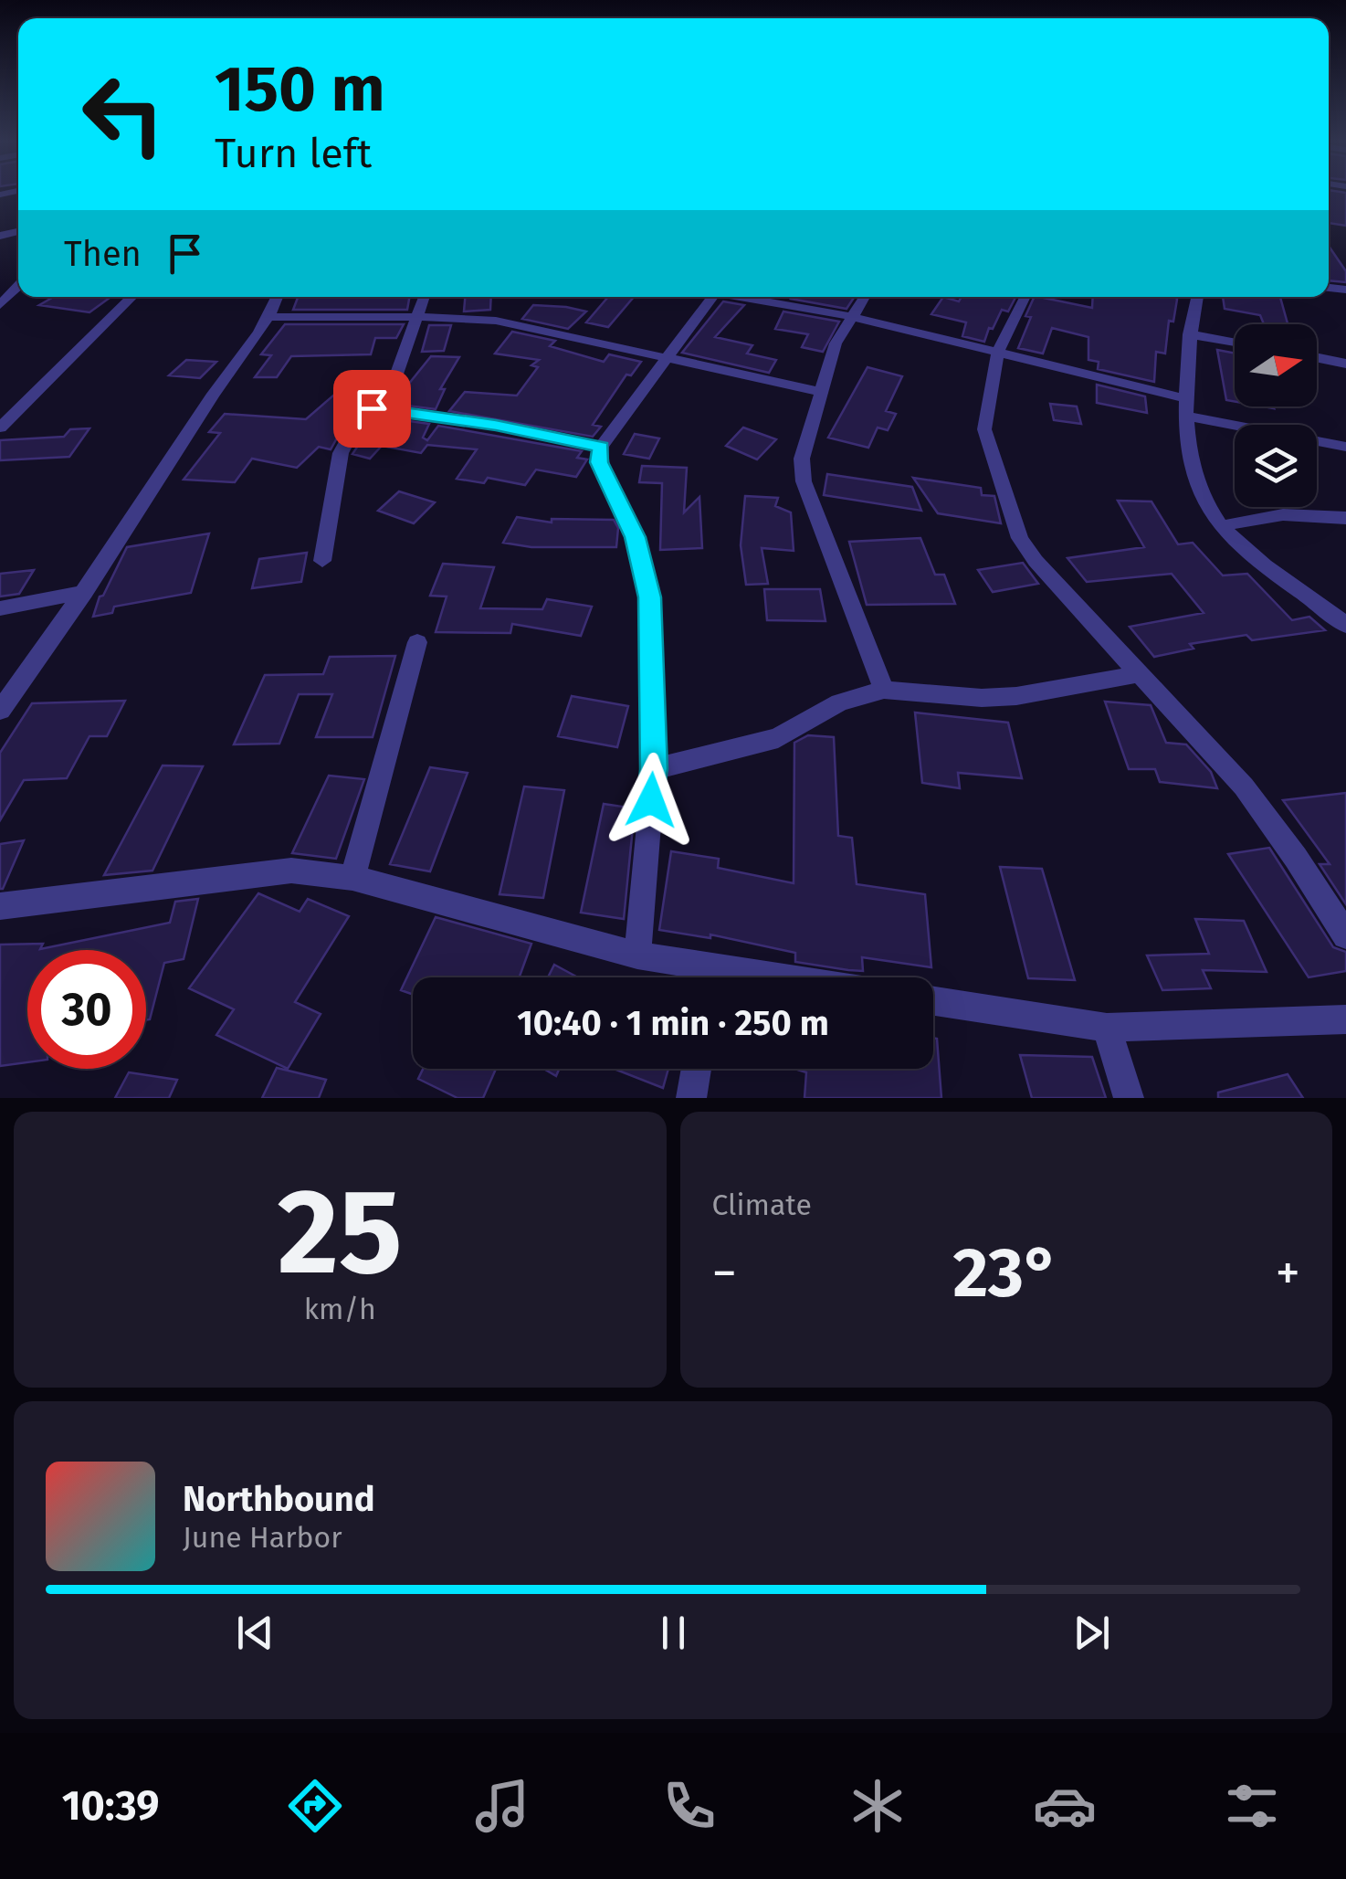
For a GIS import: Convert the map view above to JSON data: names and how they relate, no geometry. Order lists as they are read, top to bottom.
{
  "north": "right",
  "page": {
    "turn": ["150 m", "Turn left"],
    "then": "Then",
    "limit": "30",
    "trip": "10:40 · 1 min · 250 m",
    "tile": [
      ["25", "km/h"],
      "Climate"
    ],
    "heat": ["−", "23°", "+"],
    "song": ["Northbound", "June Harbor"],
    "tabs": "10:39"
  }
}
